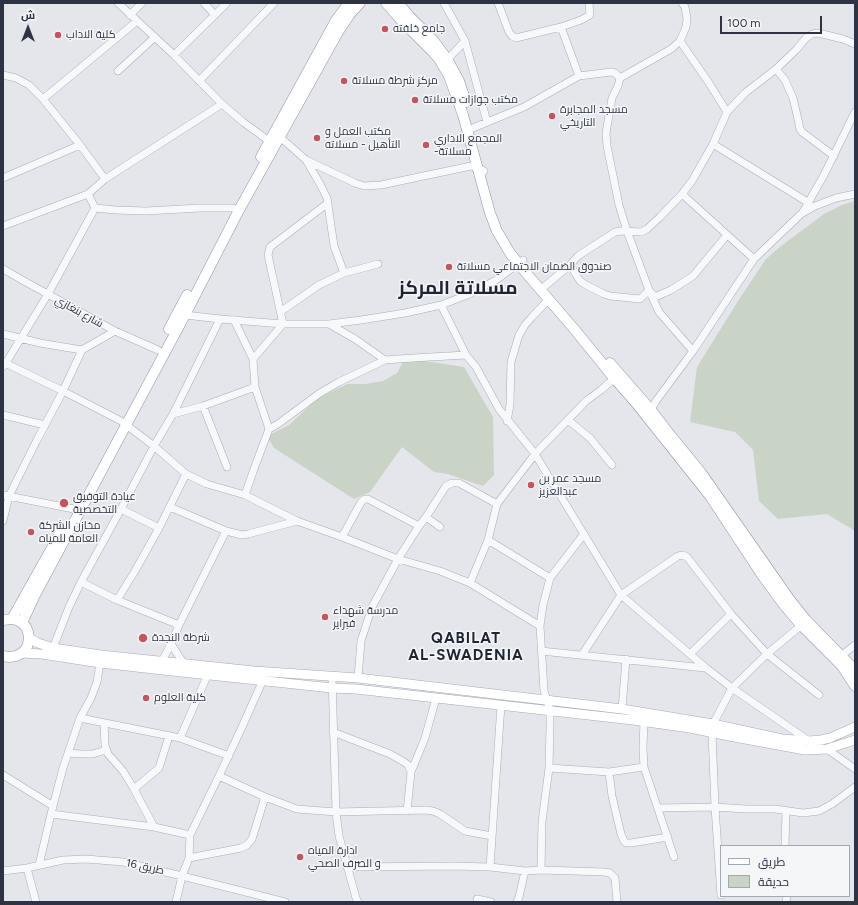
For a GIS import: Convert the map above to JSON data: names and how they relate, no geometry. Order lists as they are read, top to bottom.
{
  "streets": {
    "street": ["شارع بنغازي", "طريق 16"]
  },
  "districts": ["مسلاتة المركز", "QABILAT AL-SWADENIA"],
  "places": [
    "جامع خلفته",
    "كلية الاداب",
    "مركز شرطة مسلاتة",
    "مكتب جوازات مسلاتة",
    "مسجد المجابرة التاريخي",
    "مكتب العمل و التأهيل - مسلاته",
    "المجمع الاداري -مسلاتة",
    "صندوق الضمان الاجتماعي مسلاتة",
    "مسجد عمر بن عبدالعزيز",
    "عيادة التوفيق التخصصية",
    "مخازن الشركة العامة للمياه",
    "مدرسة شهداء فبراير",
    "شرطة النجدة",
    "كلية العلوم",
    "ادارة المياه و الصرف الصحي"
  ],
  "legend": ["طريق", "حديقة"],
  "scale_bar": "100 m",
  "north": "top"
}
